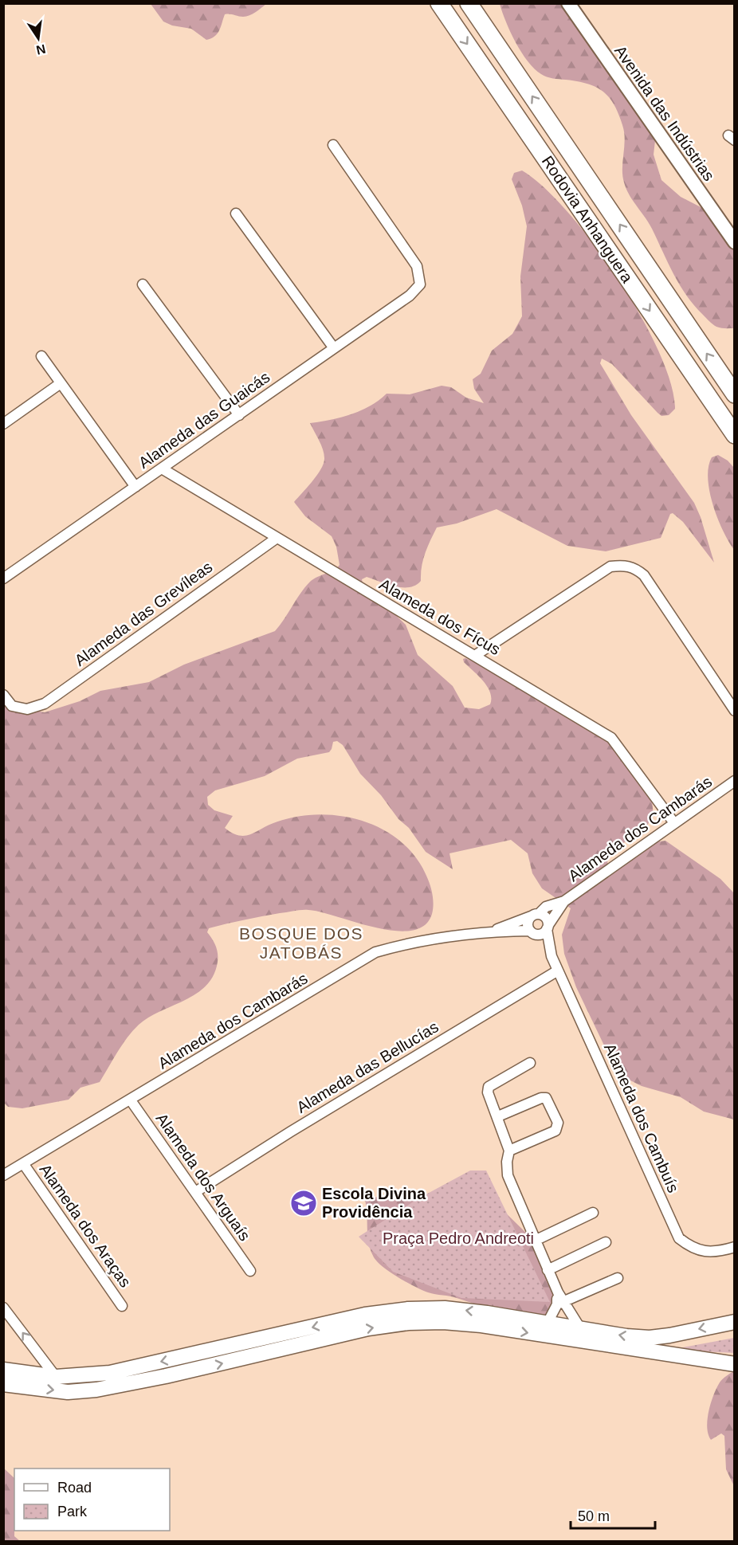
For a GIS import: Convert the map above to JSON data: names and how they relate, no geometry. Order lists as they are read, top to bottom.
{
  "streets": {
    "highway": ["Rodovia Anhanguera"],
    "street": [
      "Avenida das Indústrias",
      "Alameda das Guaicás",
      "Alameda das Grevíleas",
      "Alameda dos Fícus",
      "Alameda dos Cambarás",
      "Alameda das Bellucías",
      "Alameda dos Cambuís",
      "Alameda dos Arguaís",
      "Alameda dos Araças"
    ]
  },
  "crossings": [
    ["Alameda das Guaicás", "Alameda dos Fícus"],
    ["Alameda das Grevíleas", "Alameda dos Fícus"],
    ["Alameda dos Fícus", "Alameda dos Cambarás"],
    ["Alameda dos Cambarás", "Alameda dos Cambuís"],
    ["Alameda dos Cambarás", "Alameda dos Arguaís"],
    ["Alameda dos Cambarás", "Alameda dos Araças"],
    ["Alameda das Bellucías", "Alameda dos Cambuís"],
    ["Alameda das Bellucías", "Alameda dos Arguaís"]
  ],
  "districts": ["BOSQUE DOS JATOBÁS"],
  "parks": ["Praça Pedro Andreoti"],
  "places": {
    "school or university": ["Escola Divina Providência"]
  },
  "legend": ["Road", "Park"],
  "scale_bar": "50 m",
  "north": "bottom"
}
